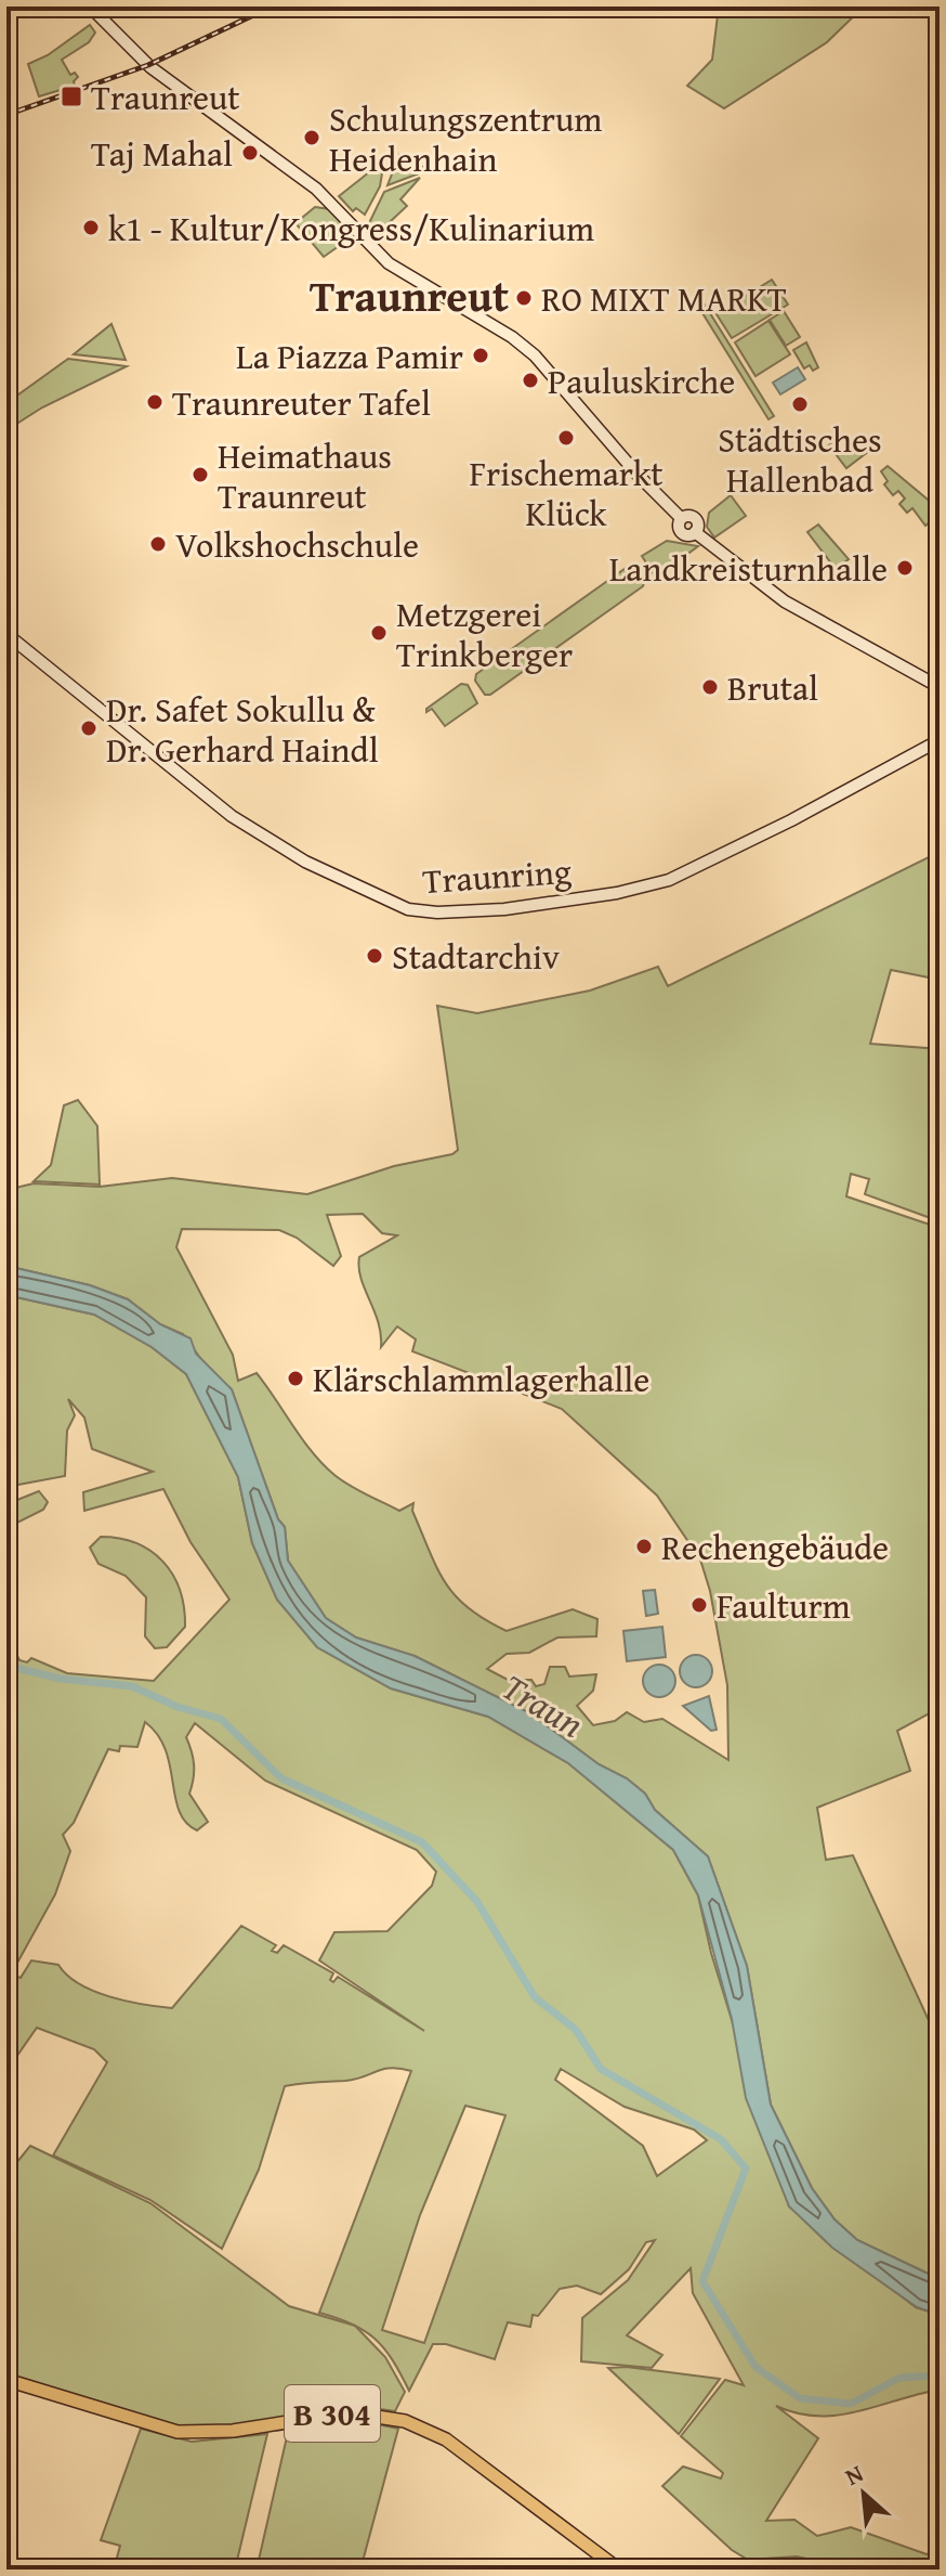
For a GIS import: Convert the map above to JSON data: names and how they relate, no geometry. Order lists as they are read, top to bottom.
{
  "streets": {
    "main road": ["Traunring", "B 304"]
  },
  "districts": ["Traunreut"],
  "water": ["Traun"],
  "places": {
    "transit": ["Traunreut"],
    "other": [
      "Schulungszentrum Heidenhain",
      "Taj Mahal",
      "k1 - Kultur/Kongress/Kulinarium",
      "RO MIXT MARKT",
      "La Piazza Pamir",
      "Pauluskirche",
      "Traunreuter Tafel",
      "Städtisches Hallenbad",
      "Frischemarkt Klück",
      "Heimathaus Traunreut",
      "Volkshochschule",
      "Landkreisturnhalle",
      "Metzgerei Trinkberger",
      "Brutal",
      "Dr. Safet Sokullu & Dr. Gerhard Haindl",
      "Stadtarchiv",
      "Klärschlammlagerhalle",
      "Rechengebäude",
      "Faulturm"
    ]
  },
  "north": "top left"
}
